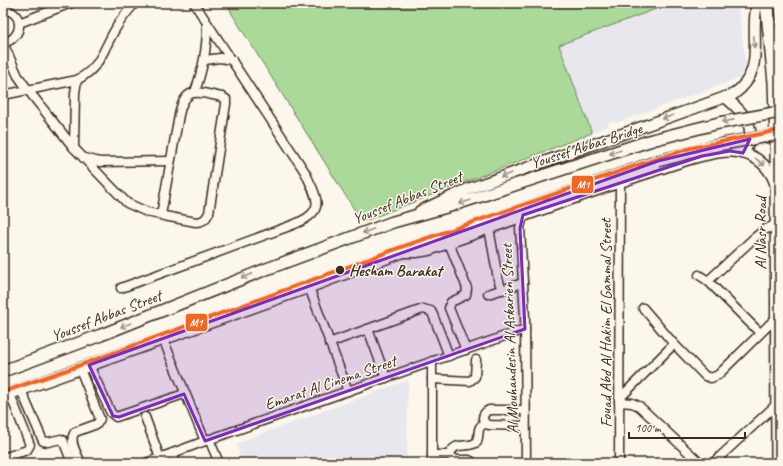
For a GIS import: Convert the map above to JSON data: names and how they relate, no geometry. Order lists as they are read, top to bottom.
{
  "streets": {
    "highway": ["Al Nasr Road"],
    "main road": ["Youssef Abbas Bridge", "Youssef Abbas Street"],
    "street": ["Fouad Abd Al Hakim El Gammal Street", "Al Mouhandesin Al Askarien Street", "Emarat Al Cinema Street"]
  },
  "crossings": [
    ["Youssef Abbas Bridge", "Youssef Abbas Street"],
    ["Al Mouhandesin Al Askarien Street", "Emarat Al Cinema Street"]
  ],
  "places": ["Hesham Barakat"],
  "lines": ["transit line M1"],
  "scale_bar": "100 m"
}
